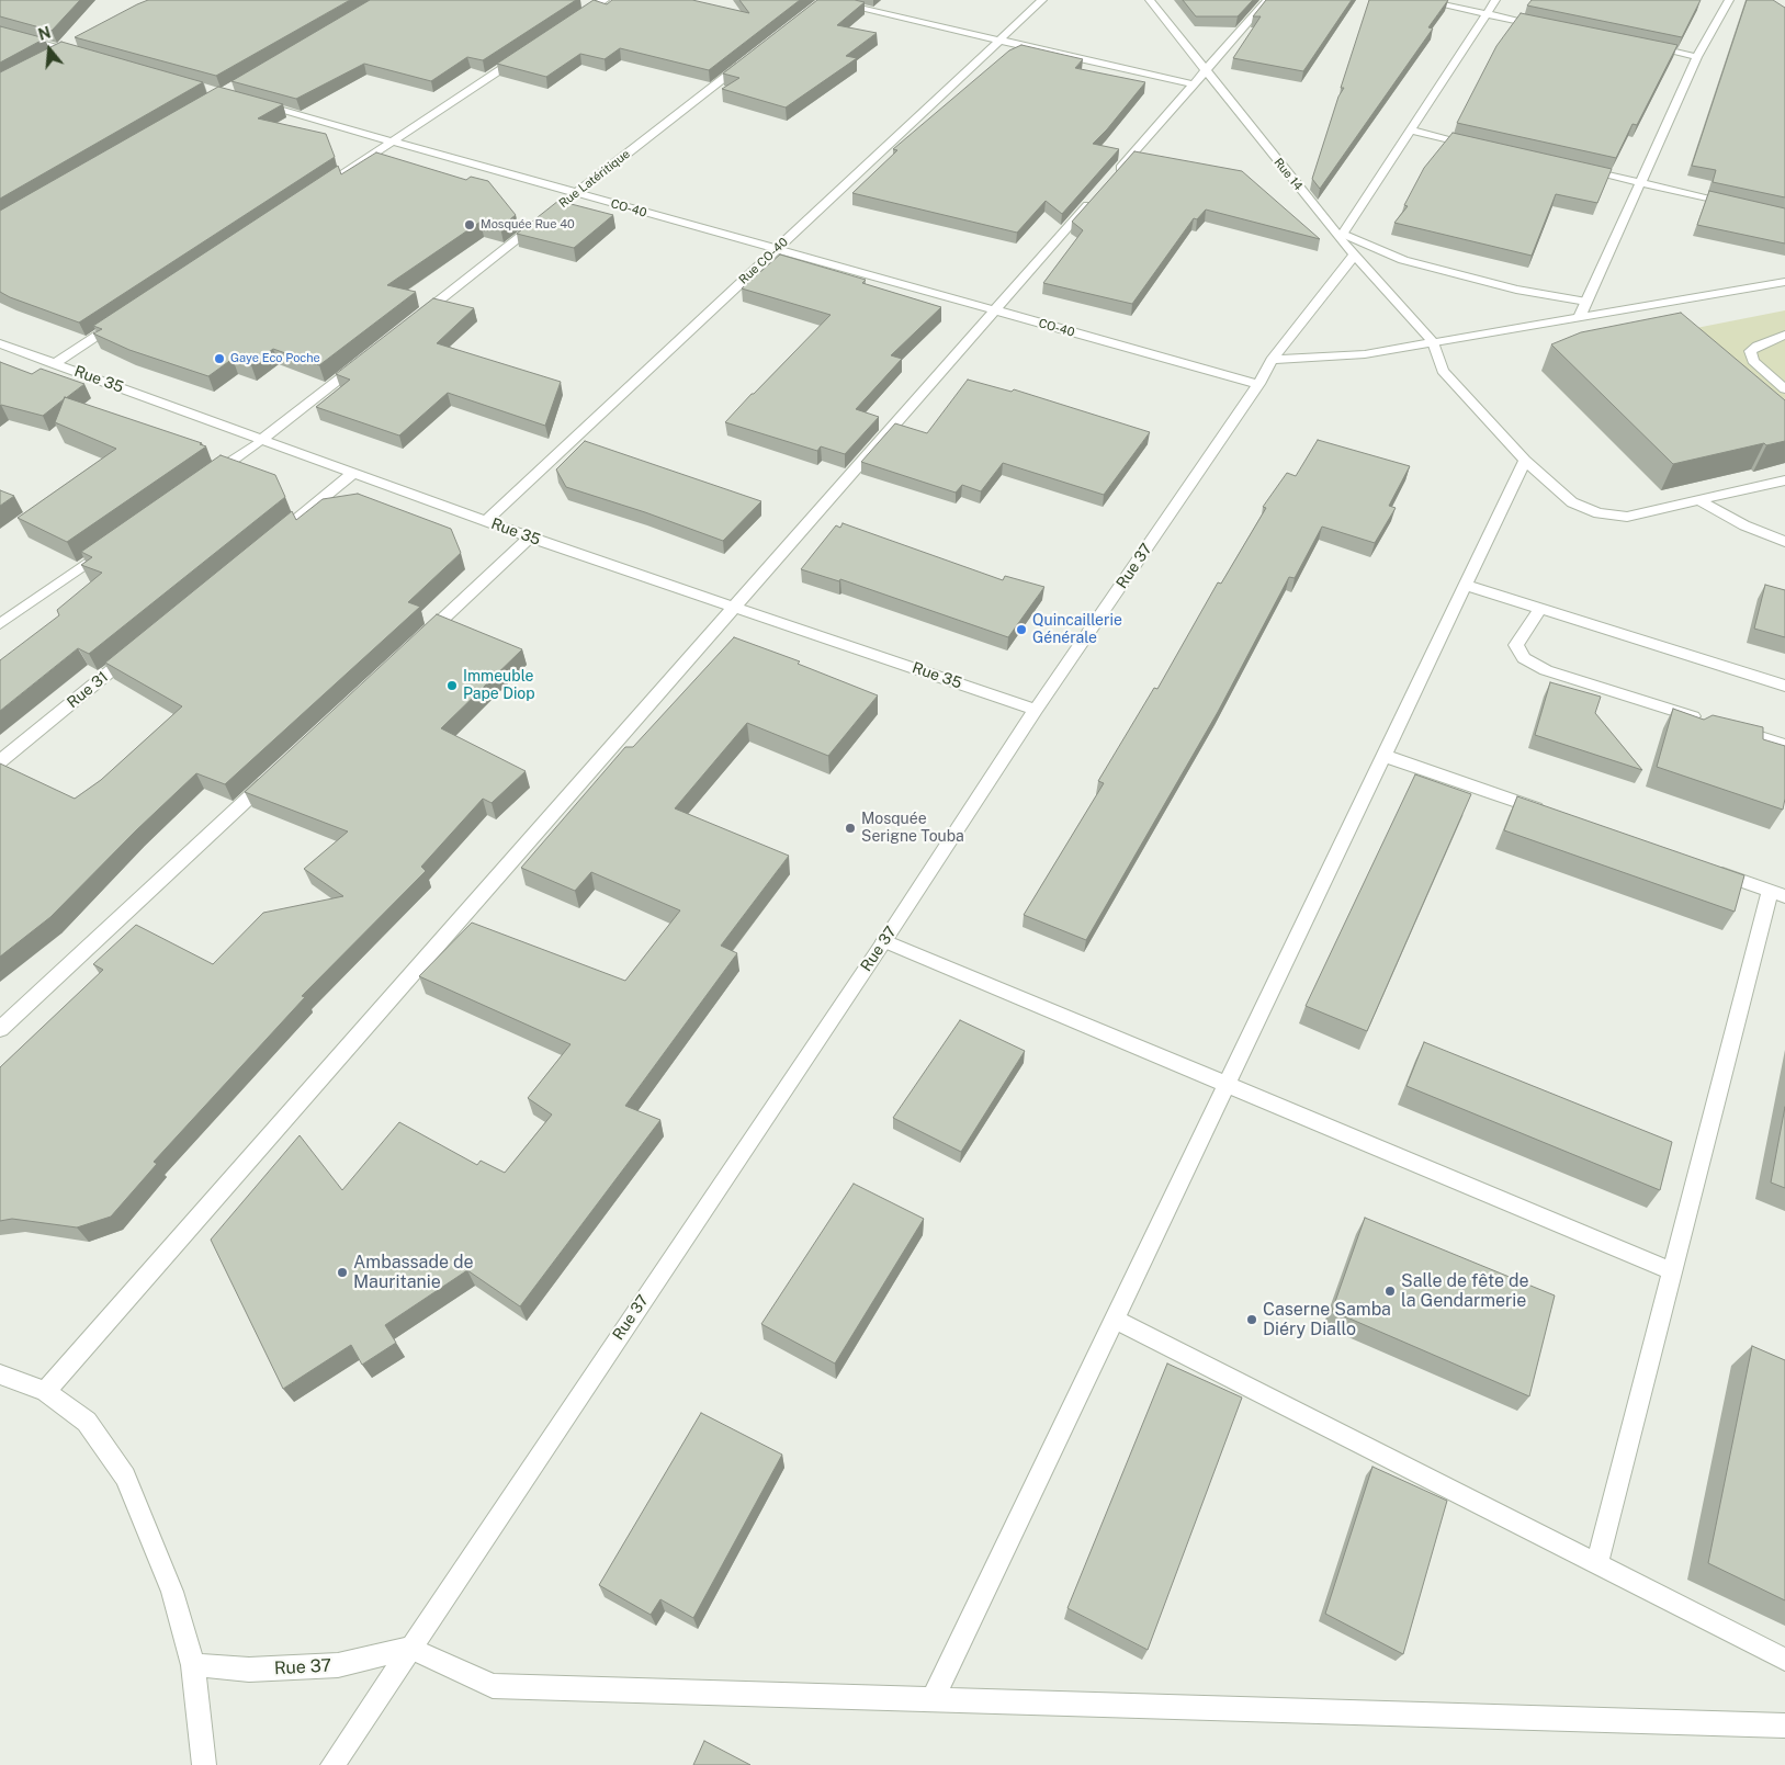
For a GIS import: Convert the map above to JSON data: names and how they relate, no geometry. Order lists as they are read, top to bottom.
{
  "streets": {
    "street": [
      "Rue 14",
      "Rue Latéritique",
      "CO-40",
      "Rue CO-40",
      "Rue 35",
      "Rue 37",
      "Rue 31"
    ]
  },
  "crossings": [
    ["Rue 14", "Rue 37"],
    ["Rue Latéritique", "CO-40"],
    ["CO-40", "Rue CO-40"],
    ["CO-40", "Rue 37"],
    ["Rue CO-40", "Rue 35"],
    ["Rue 35", "Rue 37"]
  ],
  "places": [
    "Mosquée Rue 40",
    "Gaye Eco Poche",
    "Quincaillerie Générale",
    "Immeuble Pape Diop",
    "Mosquée Serigne Touba",
    "Ambassade de Mauritanie",
    "Salle de fête de la Gendarmerie",
    "Caserne Samba Diéry Diallo"
  ],
  "north": "top"
}
